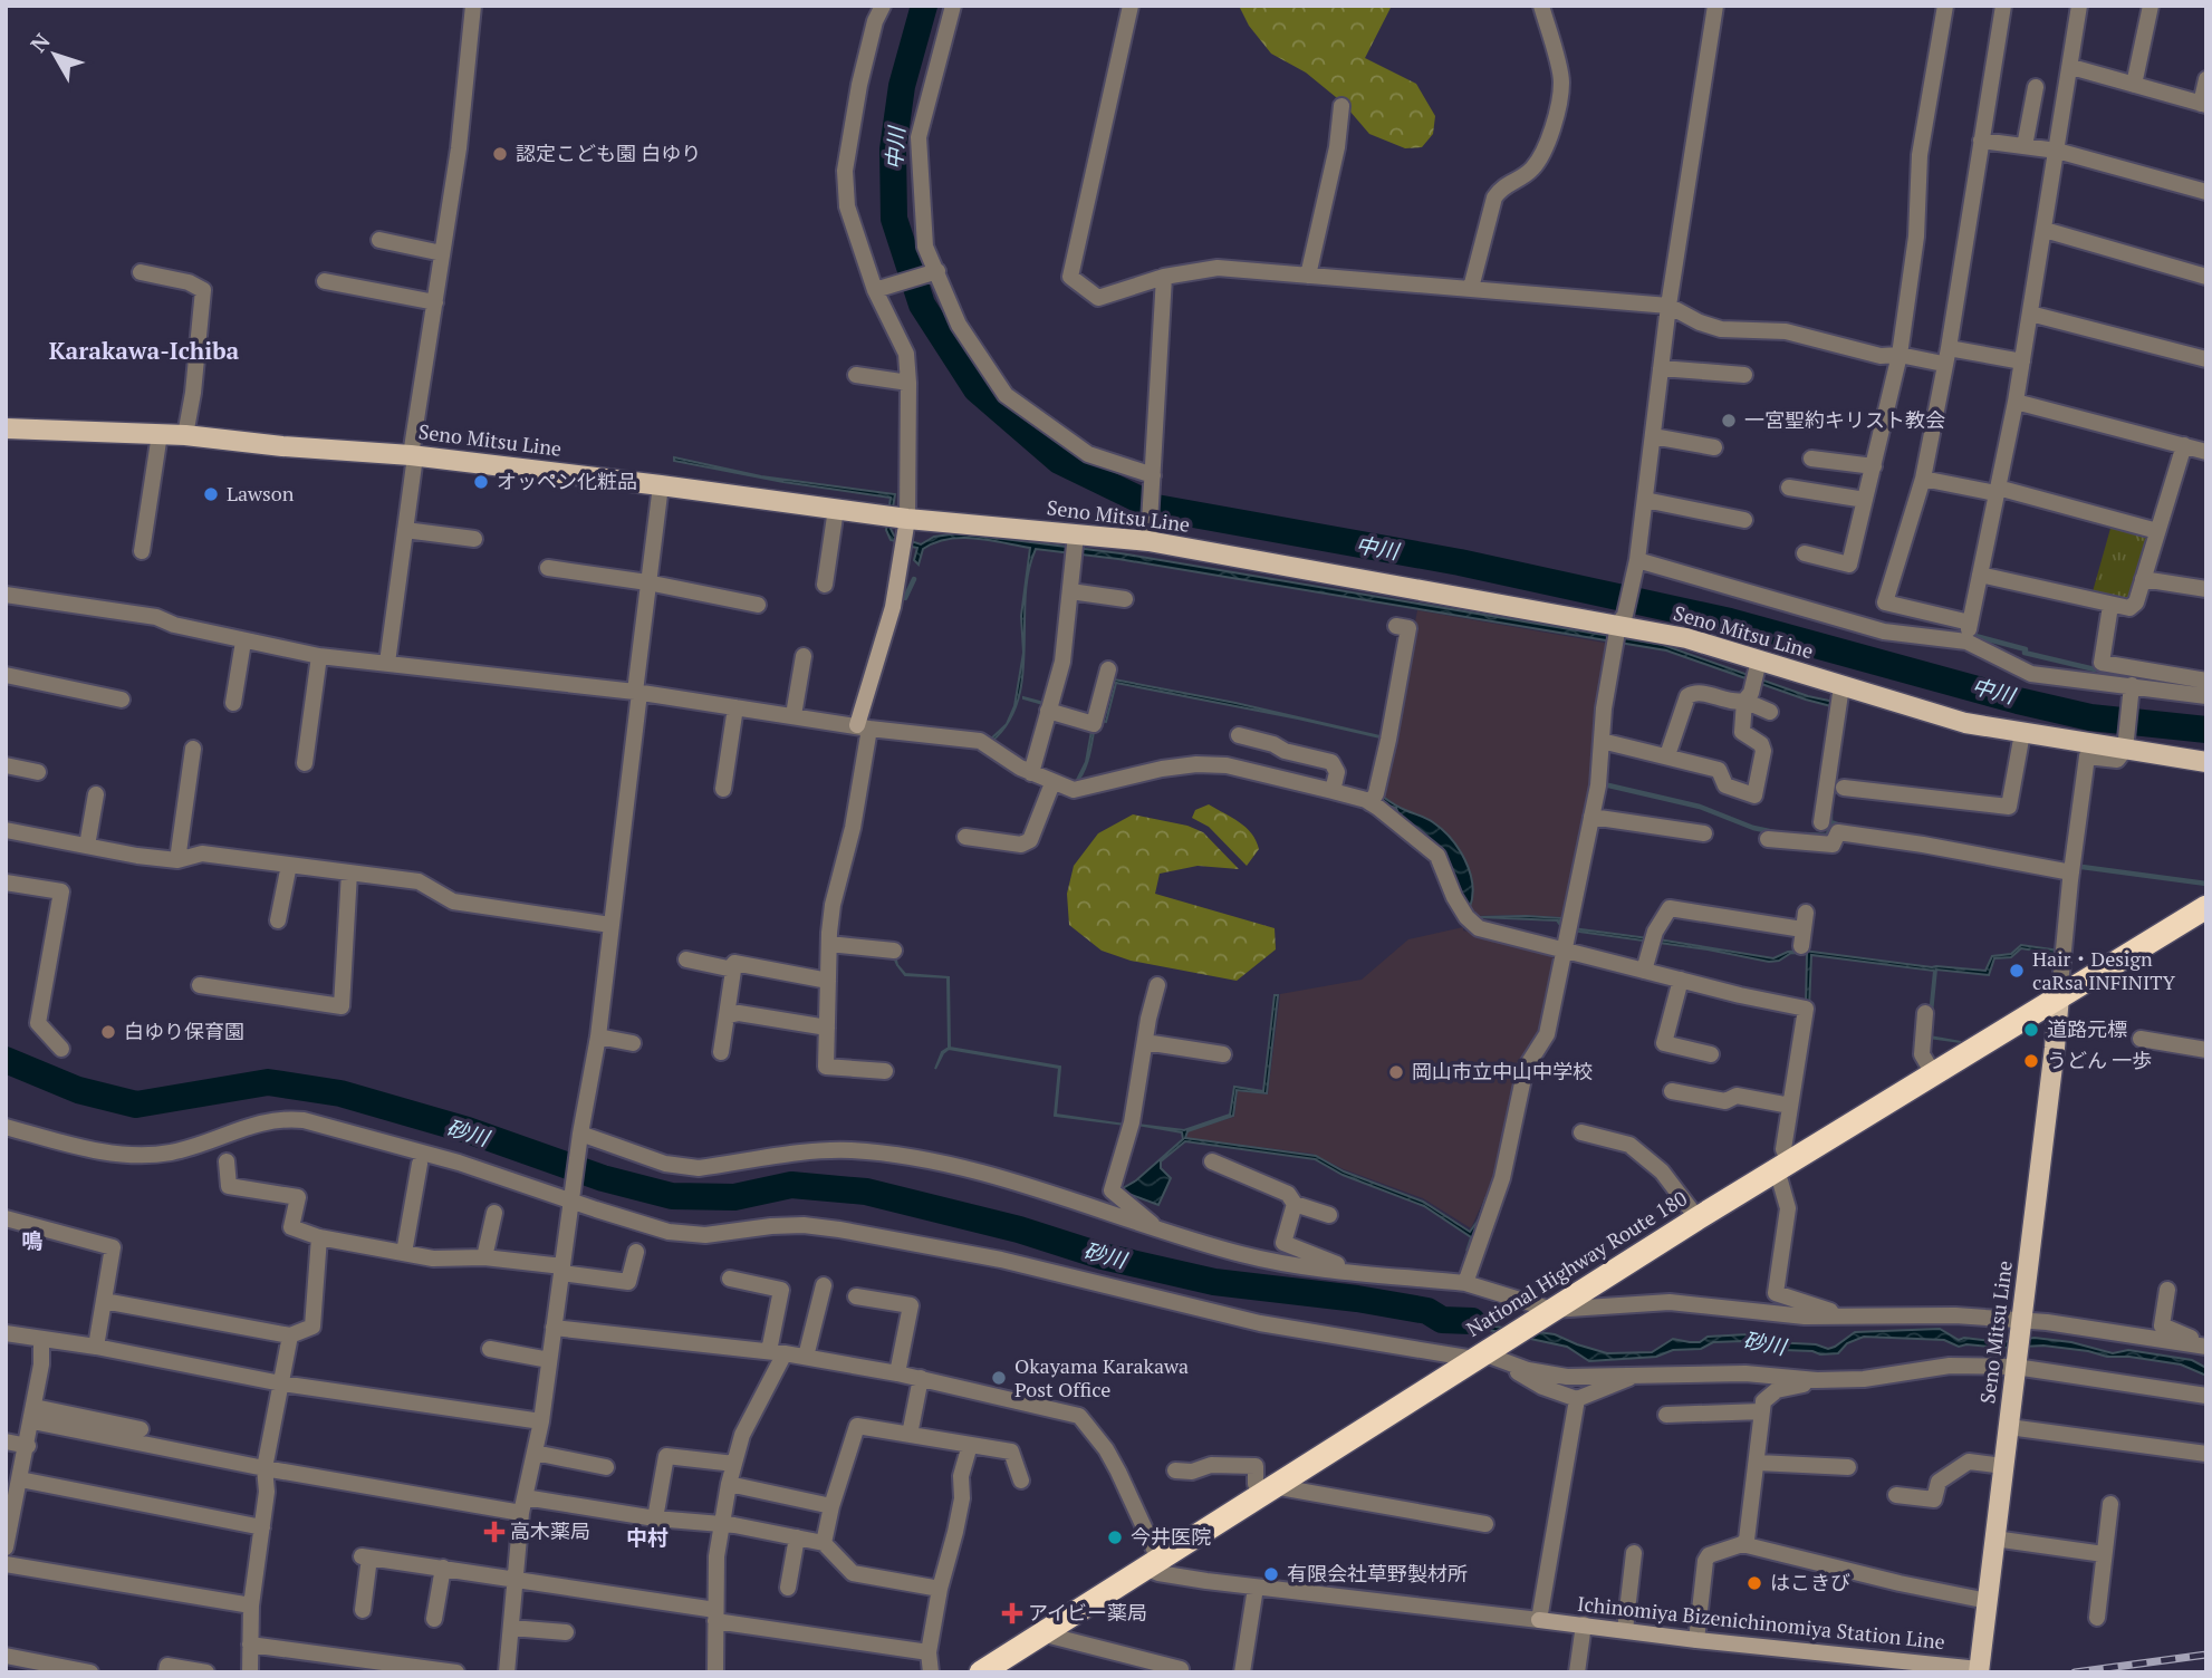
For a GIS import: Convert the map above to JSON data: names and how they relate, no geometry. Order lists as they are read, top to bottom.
{
  "streets": {
    "highway": ["National Highway Route 180"],
    "main road": ["Seno Mitsu Line", "Ichinomiya Bizenichinomiya Station Line"]
  },
  "crossings": [
    ["Seno Mitsu Line", "National Highway Route 180"],
    ["Seno Mitsu Line", "Ichinomiya Bizenichinomiya Station Line"]
  ],
  "districts": ["Karakawa-Ichiba", "鳴", "中村"],
  "water": ["中川", "砂川"],
  "places": {
    "other": [
      "認定こども園 白ゆり",
      "一宮聖約キリスト教会",
      "オッペン化粧品",
      "Lawson",
      "Hair・Design caRsa INFINITY",
      "道路元標",
      "白ゆり保育園",
      "うどん 一歩",
      "岡山市立中山中学校",
      "Okayama Karakawa Post Office",
      "今井医院",
      "有限会社草野製材所",
      "はこきび"
    ],
    "health": ["高木薬局", "アイビー薬局"]
  },
  "north": "top left"
}
